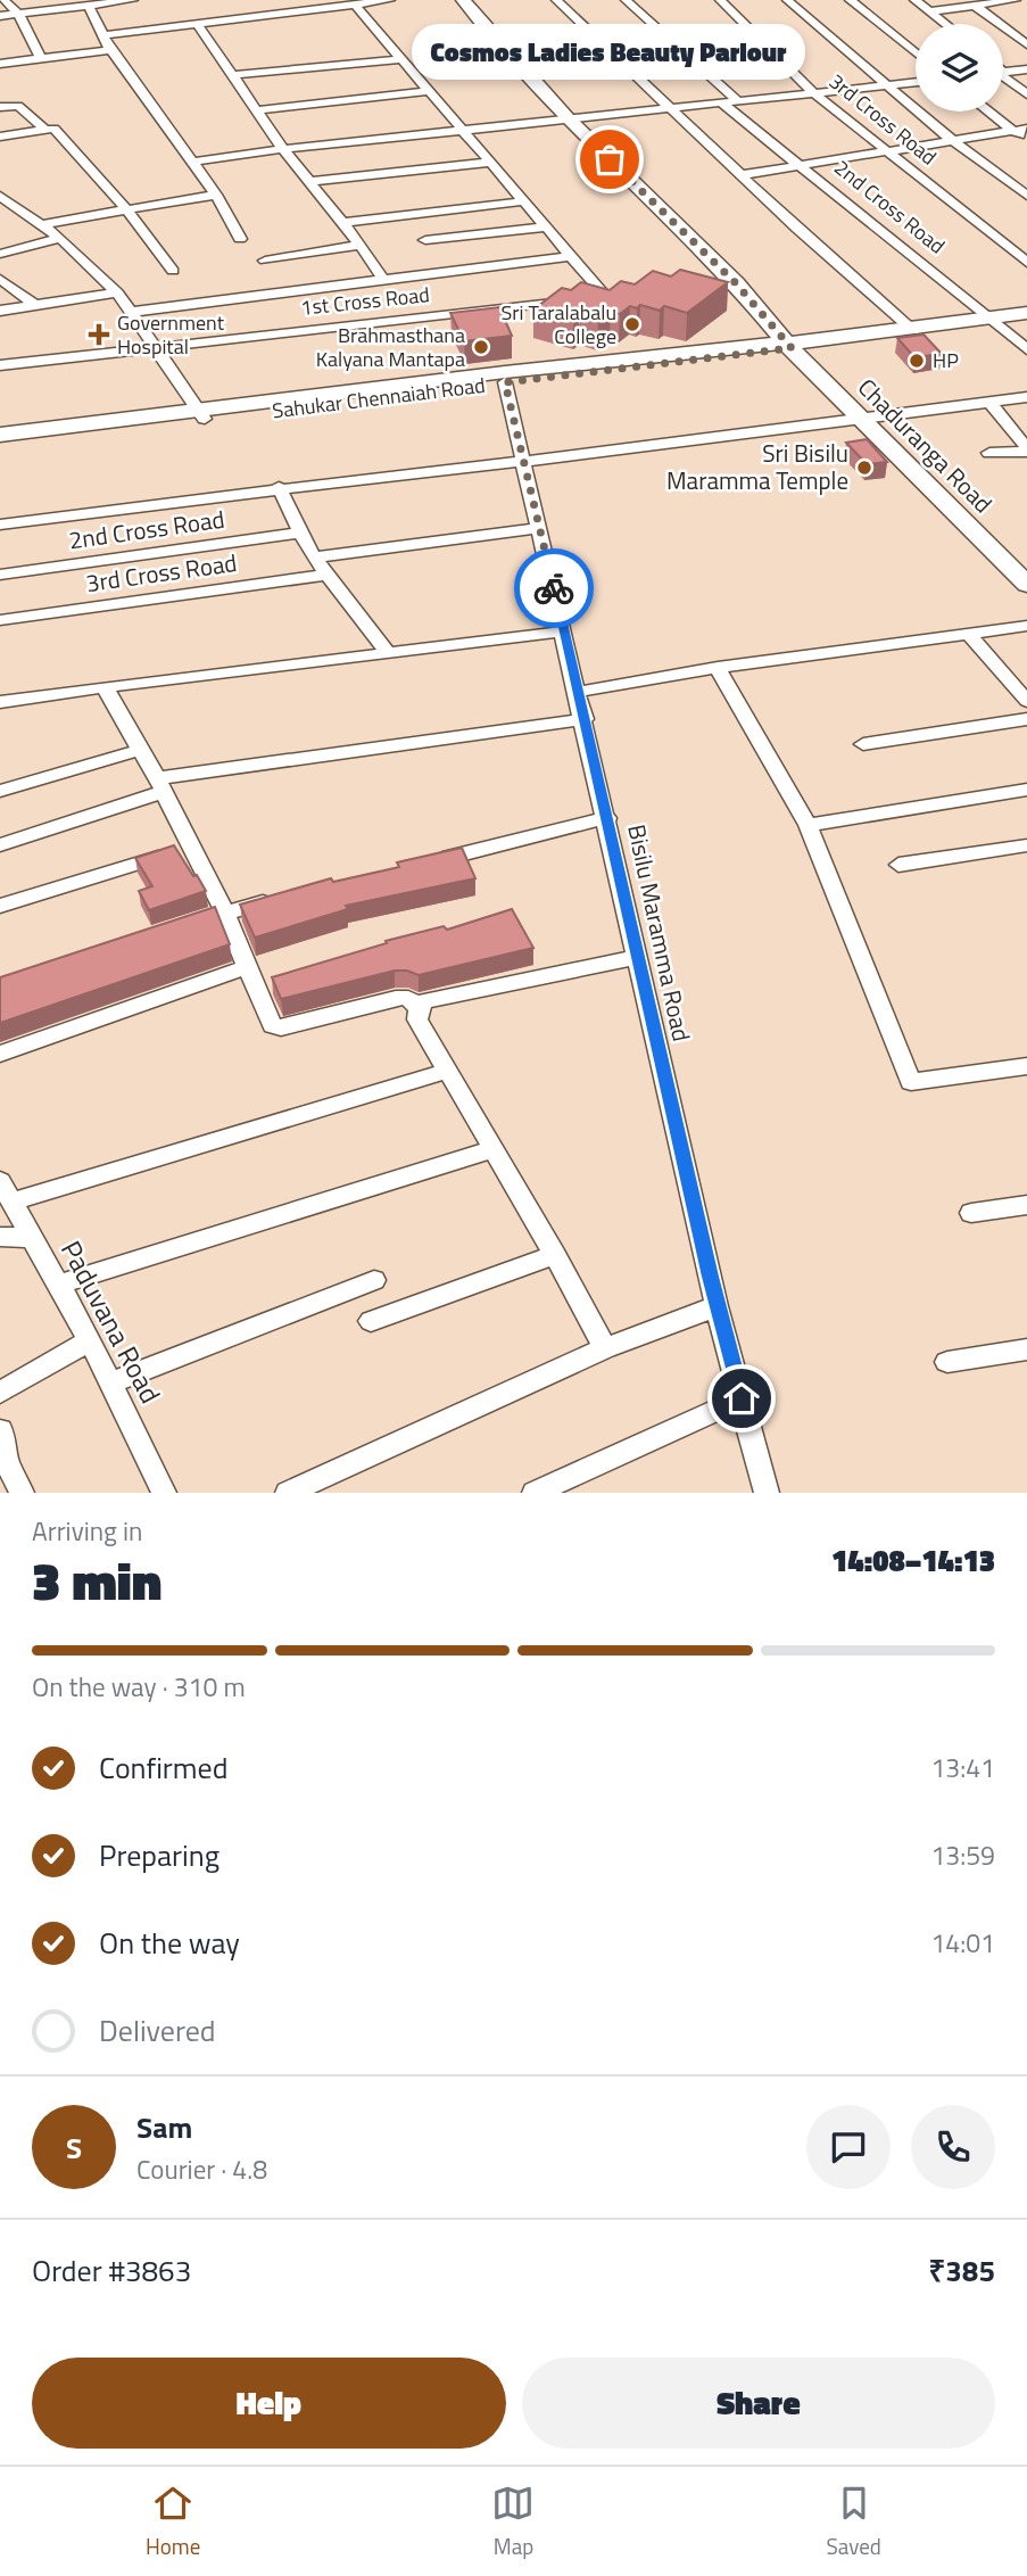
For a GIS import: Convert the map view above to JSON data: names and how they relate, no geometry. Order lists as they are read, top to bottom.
{
  "streets": {
    "street": [
      "3rd Cross Road",
      "2nd Cross Road",
      "1st Cross Road",
      "Sahukar Chennaiah Road",
      "Chaduranga Road",
      "Bisilu Maramma Road",
      "Paduvana Road"
    ]
  },
  "crossings": [
    ["2nd Cross Road", "Sahukar Chennaiah Road"],
    ["Sahukar Chennaiah Road", "Chaduranga Road"],
    ["Sahukar Chennaiah Road", "Bisilu Maramma Road"]
  ],
  "places": {
    "other": [
      "Cosmos Ladies Beauty Parlour",
      "Sri Taralabalu College",
      "Brahmasthana Kalyana Mantapa",
      "HP",
      "Sri Bisilu Maramma Temple"
    ],
    "health": ["Government Hospital"]
  },
  "page": {
    "bubble": "Cosmos Ladies Beauty Parlour",
    "heading": ["3 min", "Arriving in", "14:08–14:13"],
    "panel": [
      "Sam",
      "Courier · 4.8",
      "Order #3863",
      "₹385"
    ],
    "bar": "On the way · 310 m",
    "list": [
      ["Confirmed", "13:41"],
      ["Preparing", "13:59"],
      ["On the way", "14:01"],
      "Delivered"
    ],
    "round": "S",
    "buttons": ["Help", "Share"],
    "tabs": ["Home", "Map", "Saved"]
  }
}
